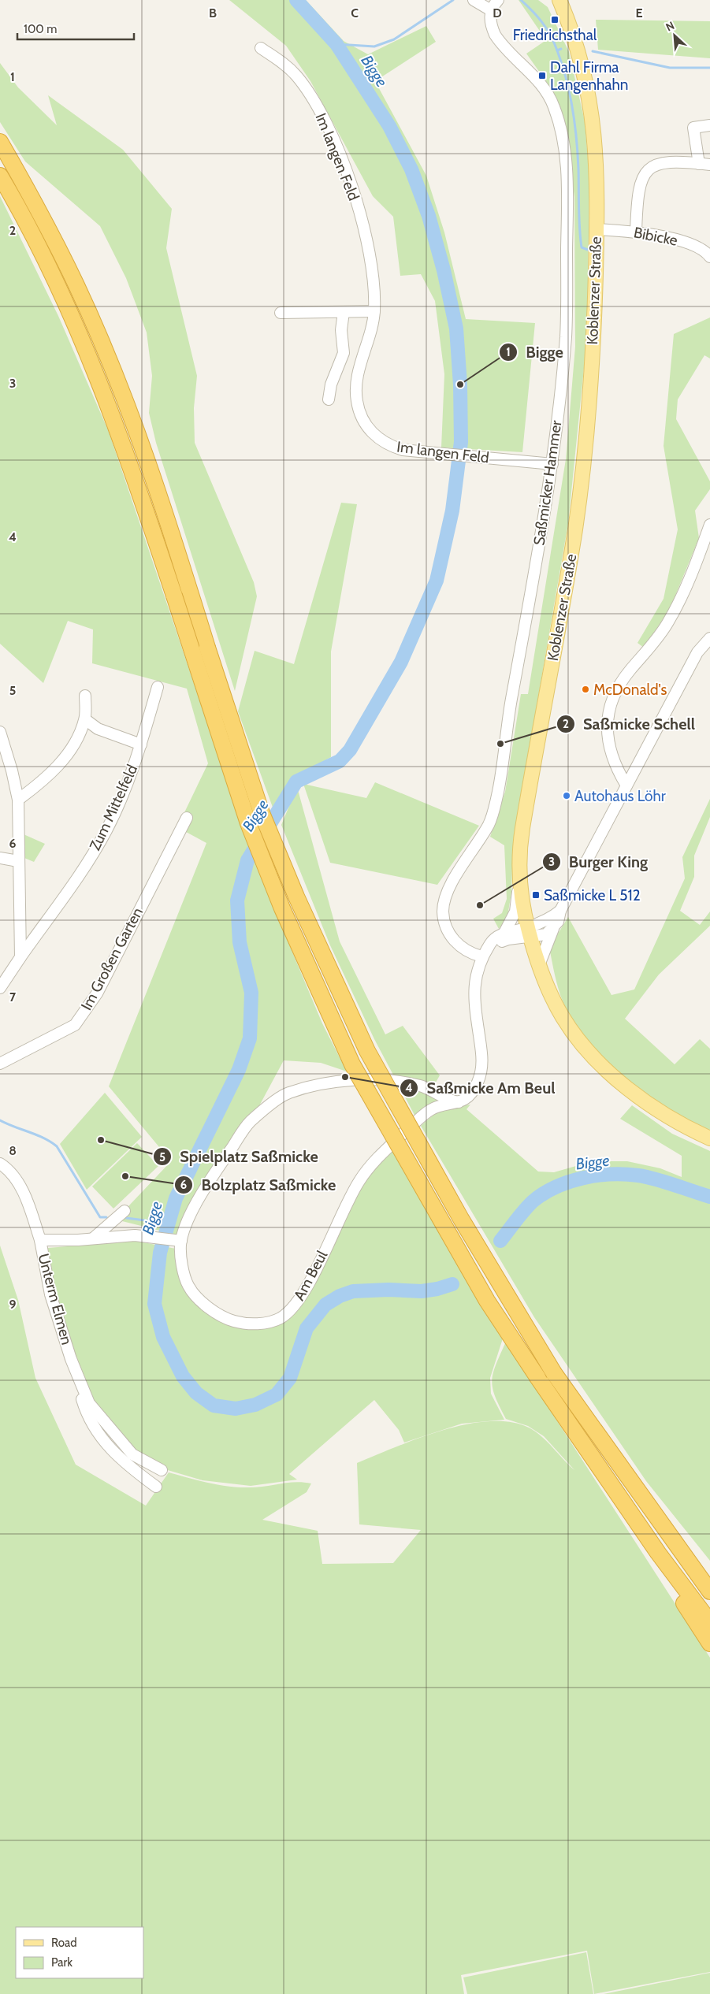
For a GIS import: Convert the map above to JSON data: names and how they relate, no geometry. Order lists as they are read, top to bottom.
{
  "streets": {
    "main road": ["Koblenzer Straße"],
    "street": [
      "Im langen Feld",
      "Bibicke",
      "Saßmicker Hammer",
      "Zum Mittelfeld",
      "Im Großen Garten",
      "Am Beul",
      "Unterm Elmen"
    ]
  },
  "crossings": [
    ["Im langen Feld", "Saßmicker Hammer"],
    ["Bibicke", "Koblenzer Straße"]
  ],
  "water": ["Bigge"],
  "places": {
    "transit": ["Friedrichsthal", "Dahl Firma Langenhahn", "Saßmicke L 512"],
    "other": [
      "Bigge",
      "McDonald's",
      "Saßmicke Schell",
      "Autohaus Löhr",
      "Burger King",
      "Saßmicke Am Beul",
      "Spielplatz Saßmicke",
      "Bolzplatz Saßmicke"
    ]
  },
  "legend": ["Road", "Park"],
  "scale_bar": "100 m",
  "north": "top left",
  "grid": {
    "columns": [
      "B",
      "C",
      "D",
      "E"
    ],
    "rows": [
      "1",
      "2",
      "3",
      "4",
      "5",
      "6",
      "7",
      "8",
      "9"
    ]
  }
}
